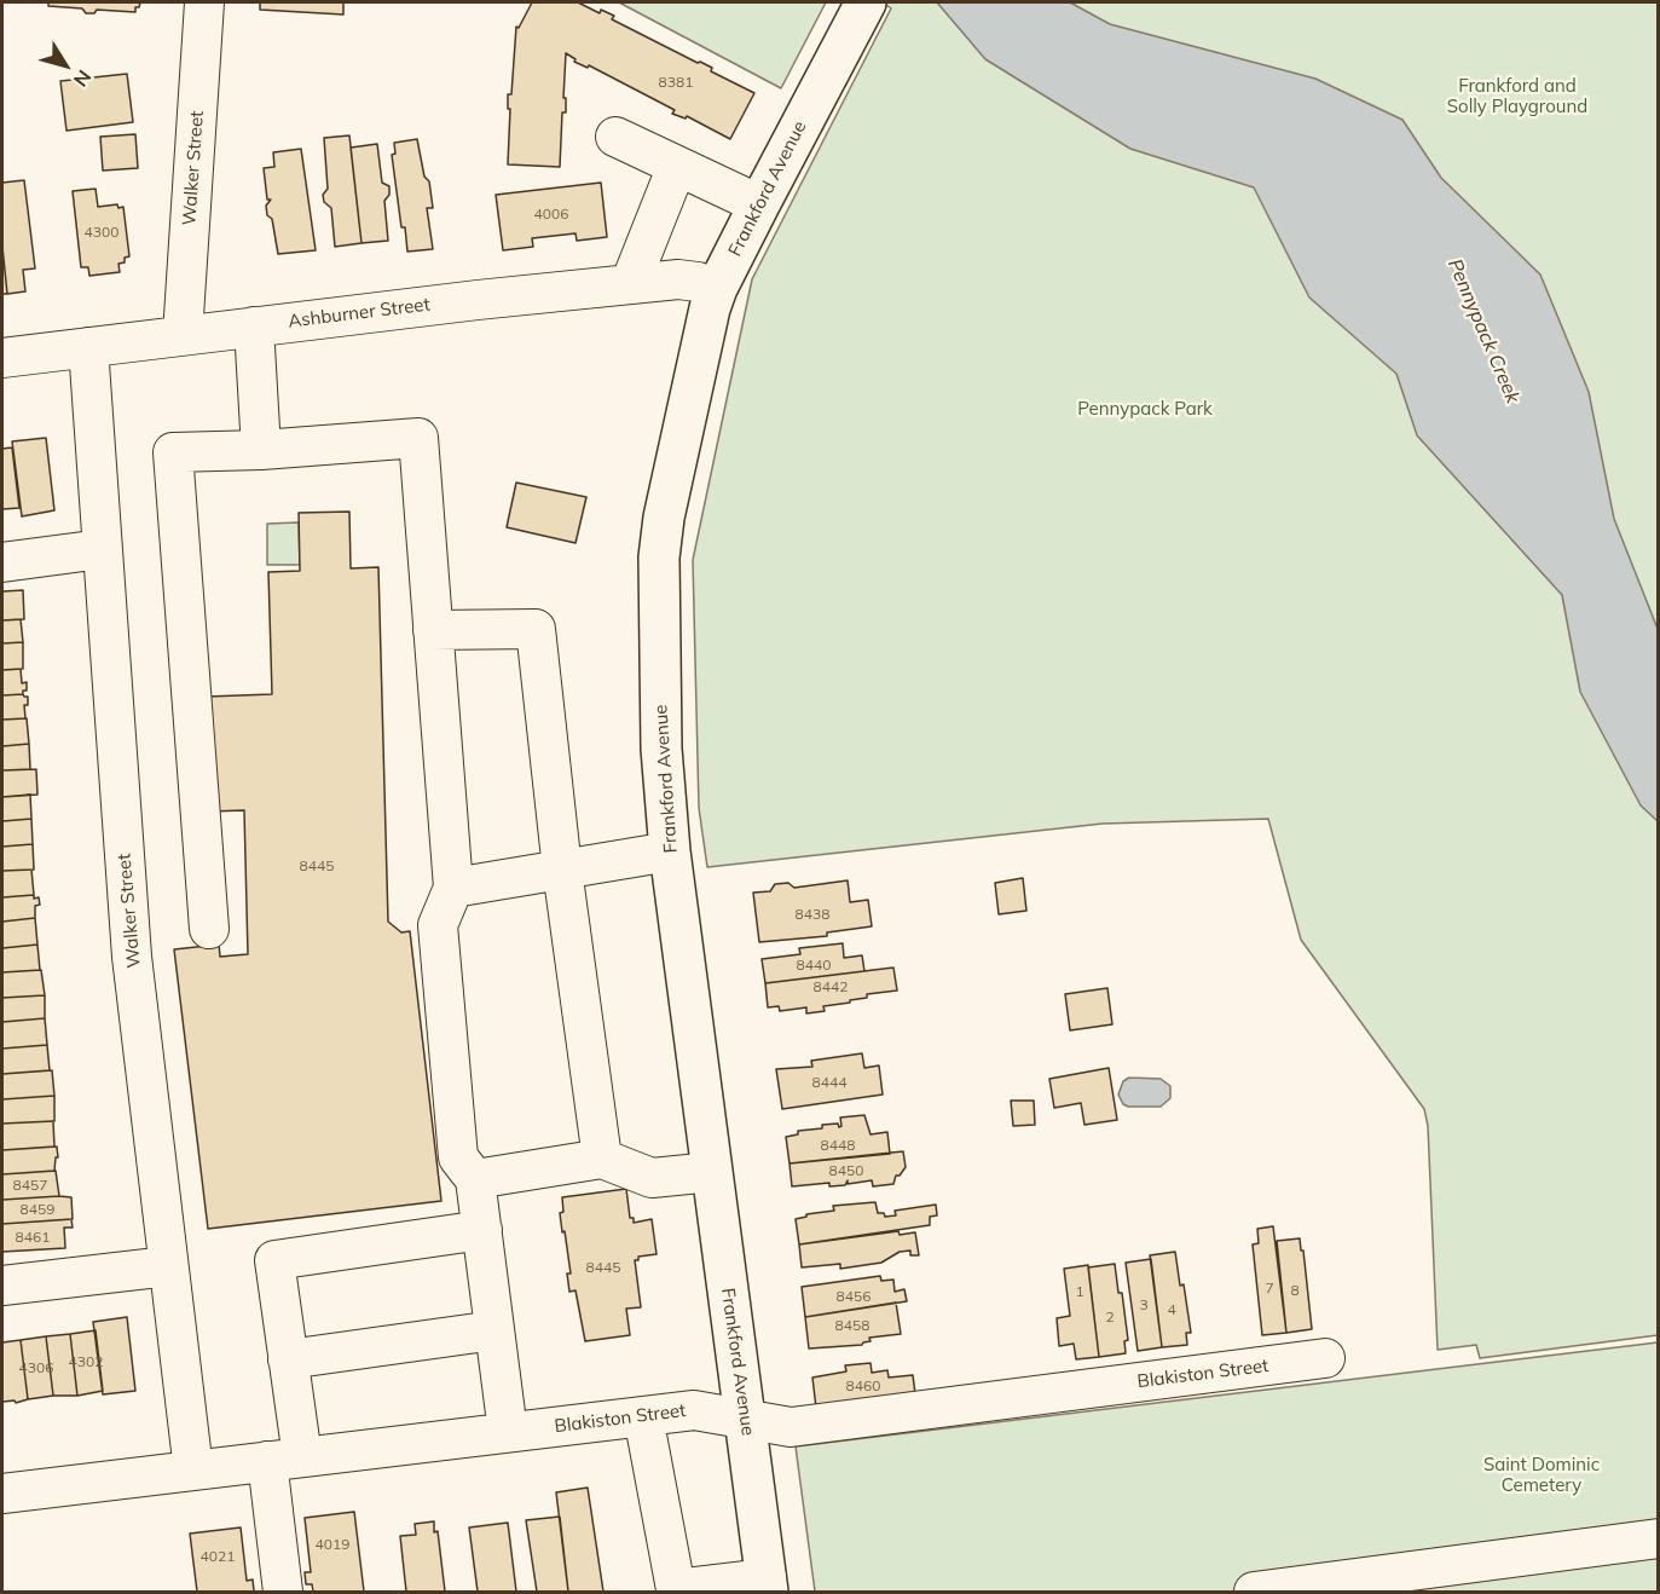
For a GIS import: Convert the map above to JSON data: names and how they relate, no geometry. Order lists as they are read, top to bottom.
{
  "streets": {
    "main road": ["Frankford Avenue"],
    "street": ["Walker Street", "Ashburner Street", "Blakiston Street"]
  },
  "crossings": [
    ["Walker Street", "Ashburner Street"],
    ["Walker Street", "Blakiston Street"],
    ["Frankford Avenue", "Ashburner Street"],
    ["Frankford Avenue", "Blakiston Street"]
  ],
  "water": ["Pennypack Creek"],
  "parks": ["Frankford and Solly Playground", "Pennypack Park", "Saint Dominic Cemetery"],
  "house_numbers": [
    "8381",
    "4006",
    "4300",
    "8445",
    "8438",
    "8440",
    "8442",
    "8444",
    "8448",
    "8450",
    "8457",
    "8459",
    "8461",
    "8445",
    "7",
    "8",
    "1",
    "8456",
    "3",
    "4",
    "2",
    "8458",
    "4302",
    "4306",
    "8460",
    "4019",
    "4021"
  ],
  "north": "bottom right"
}
